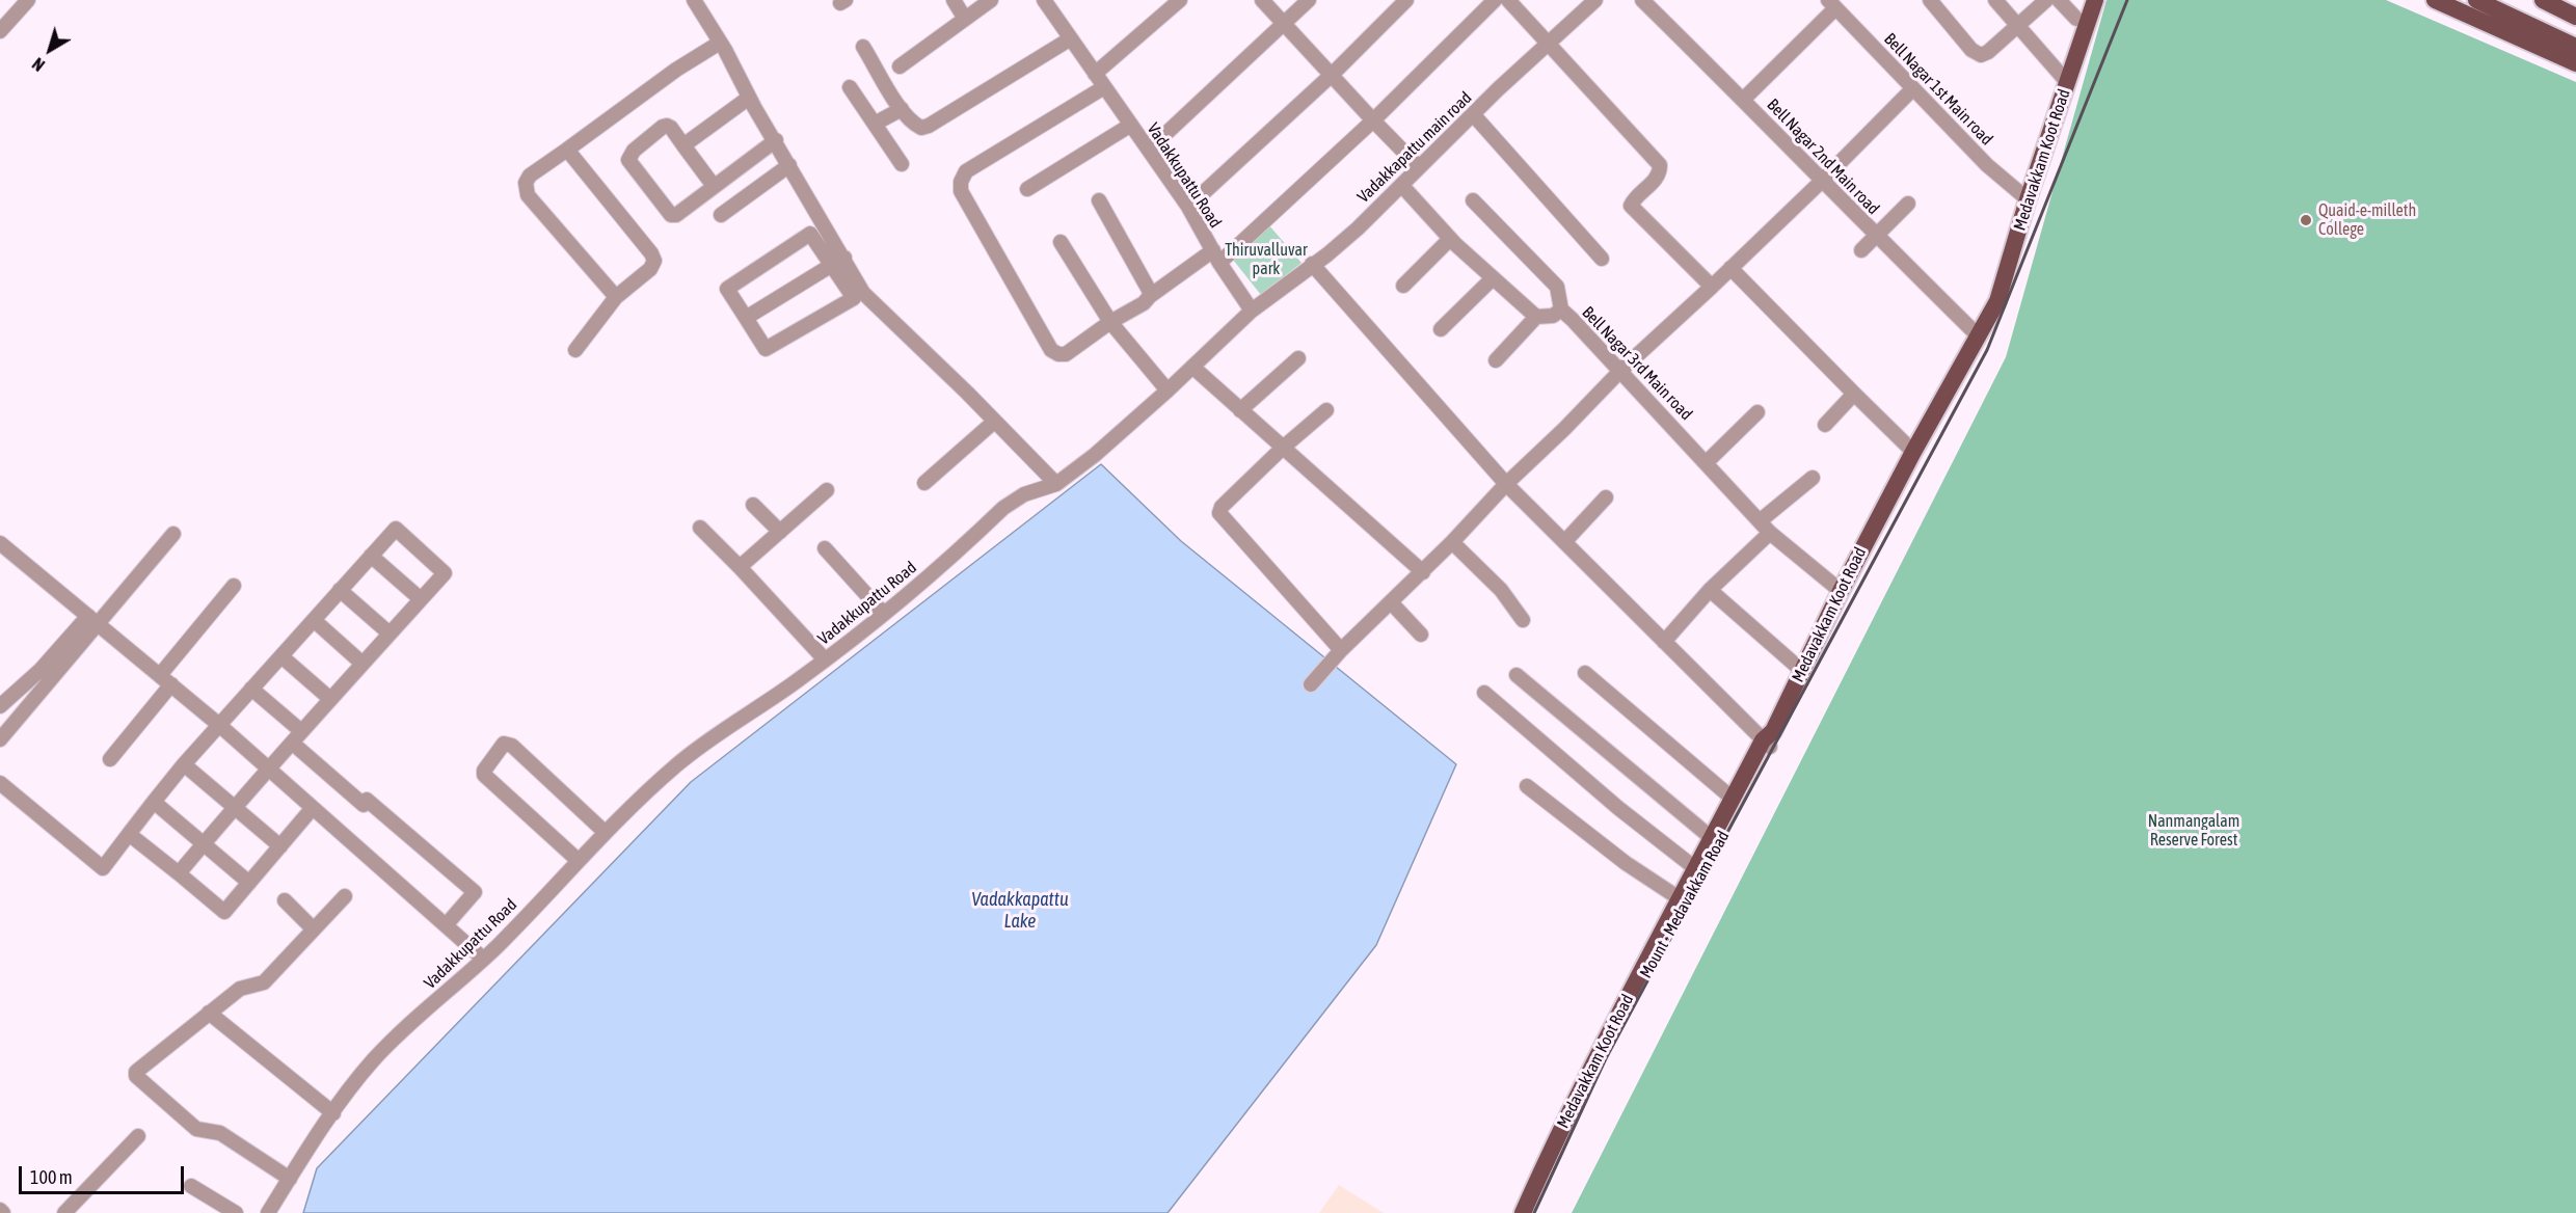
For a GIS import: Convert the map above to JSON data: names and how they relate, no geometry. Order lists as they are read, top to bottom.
{
  "streets": {
    "main road": ["Medavakkam Koot Road", "Mount - Medavakkam Road"],
    "street": [
      "Bell Nagar 1st Main road",
      "Vadakkapattu main road",
      "Bell Nagar 2nd Main road",
      "Vadakkupattu Road",
      "Bell Nagar 3rd Main road"
    ]
  },
  "crossings": [
    ["Bell Nagar 1st Main road", "Medavakkam Koot Road"],
    ["Vadakkapattu main road", "Vadakkupattu Road"],
    ["Bell Nagar 2nd Main road", "Medavakkam Koot Road"],
    ["Medavakkam Koot Road", "Bell Nagar 3rd Main road"],
    ["Medavakkam Koot Road", "Mount - Medavakkam Road"]
  ],
  "water": ["Vadakkapattu Lake"],
  "parks": ["Thiruvalluvar park", "Nanmangalam Reserve Forest"],
  "places": ["Quaid-e-milleth College"],
  "scale_bar": "100 m",
  "north": "bottom left"
}
